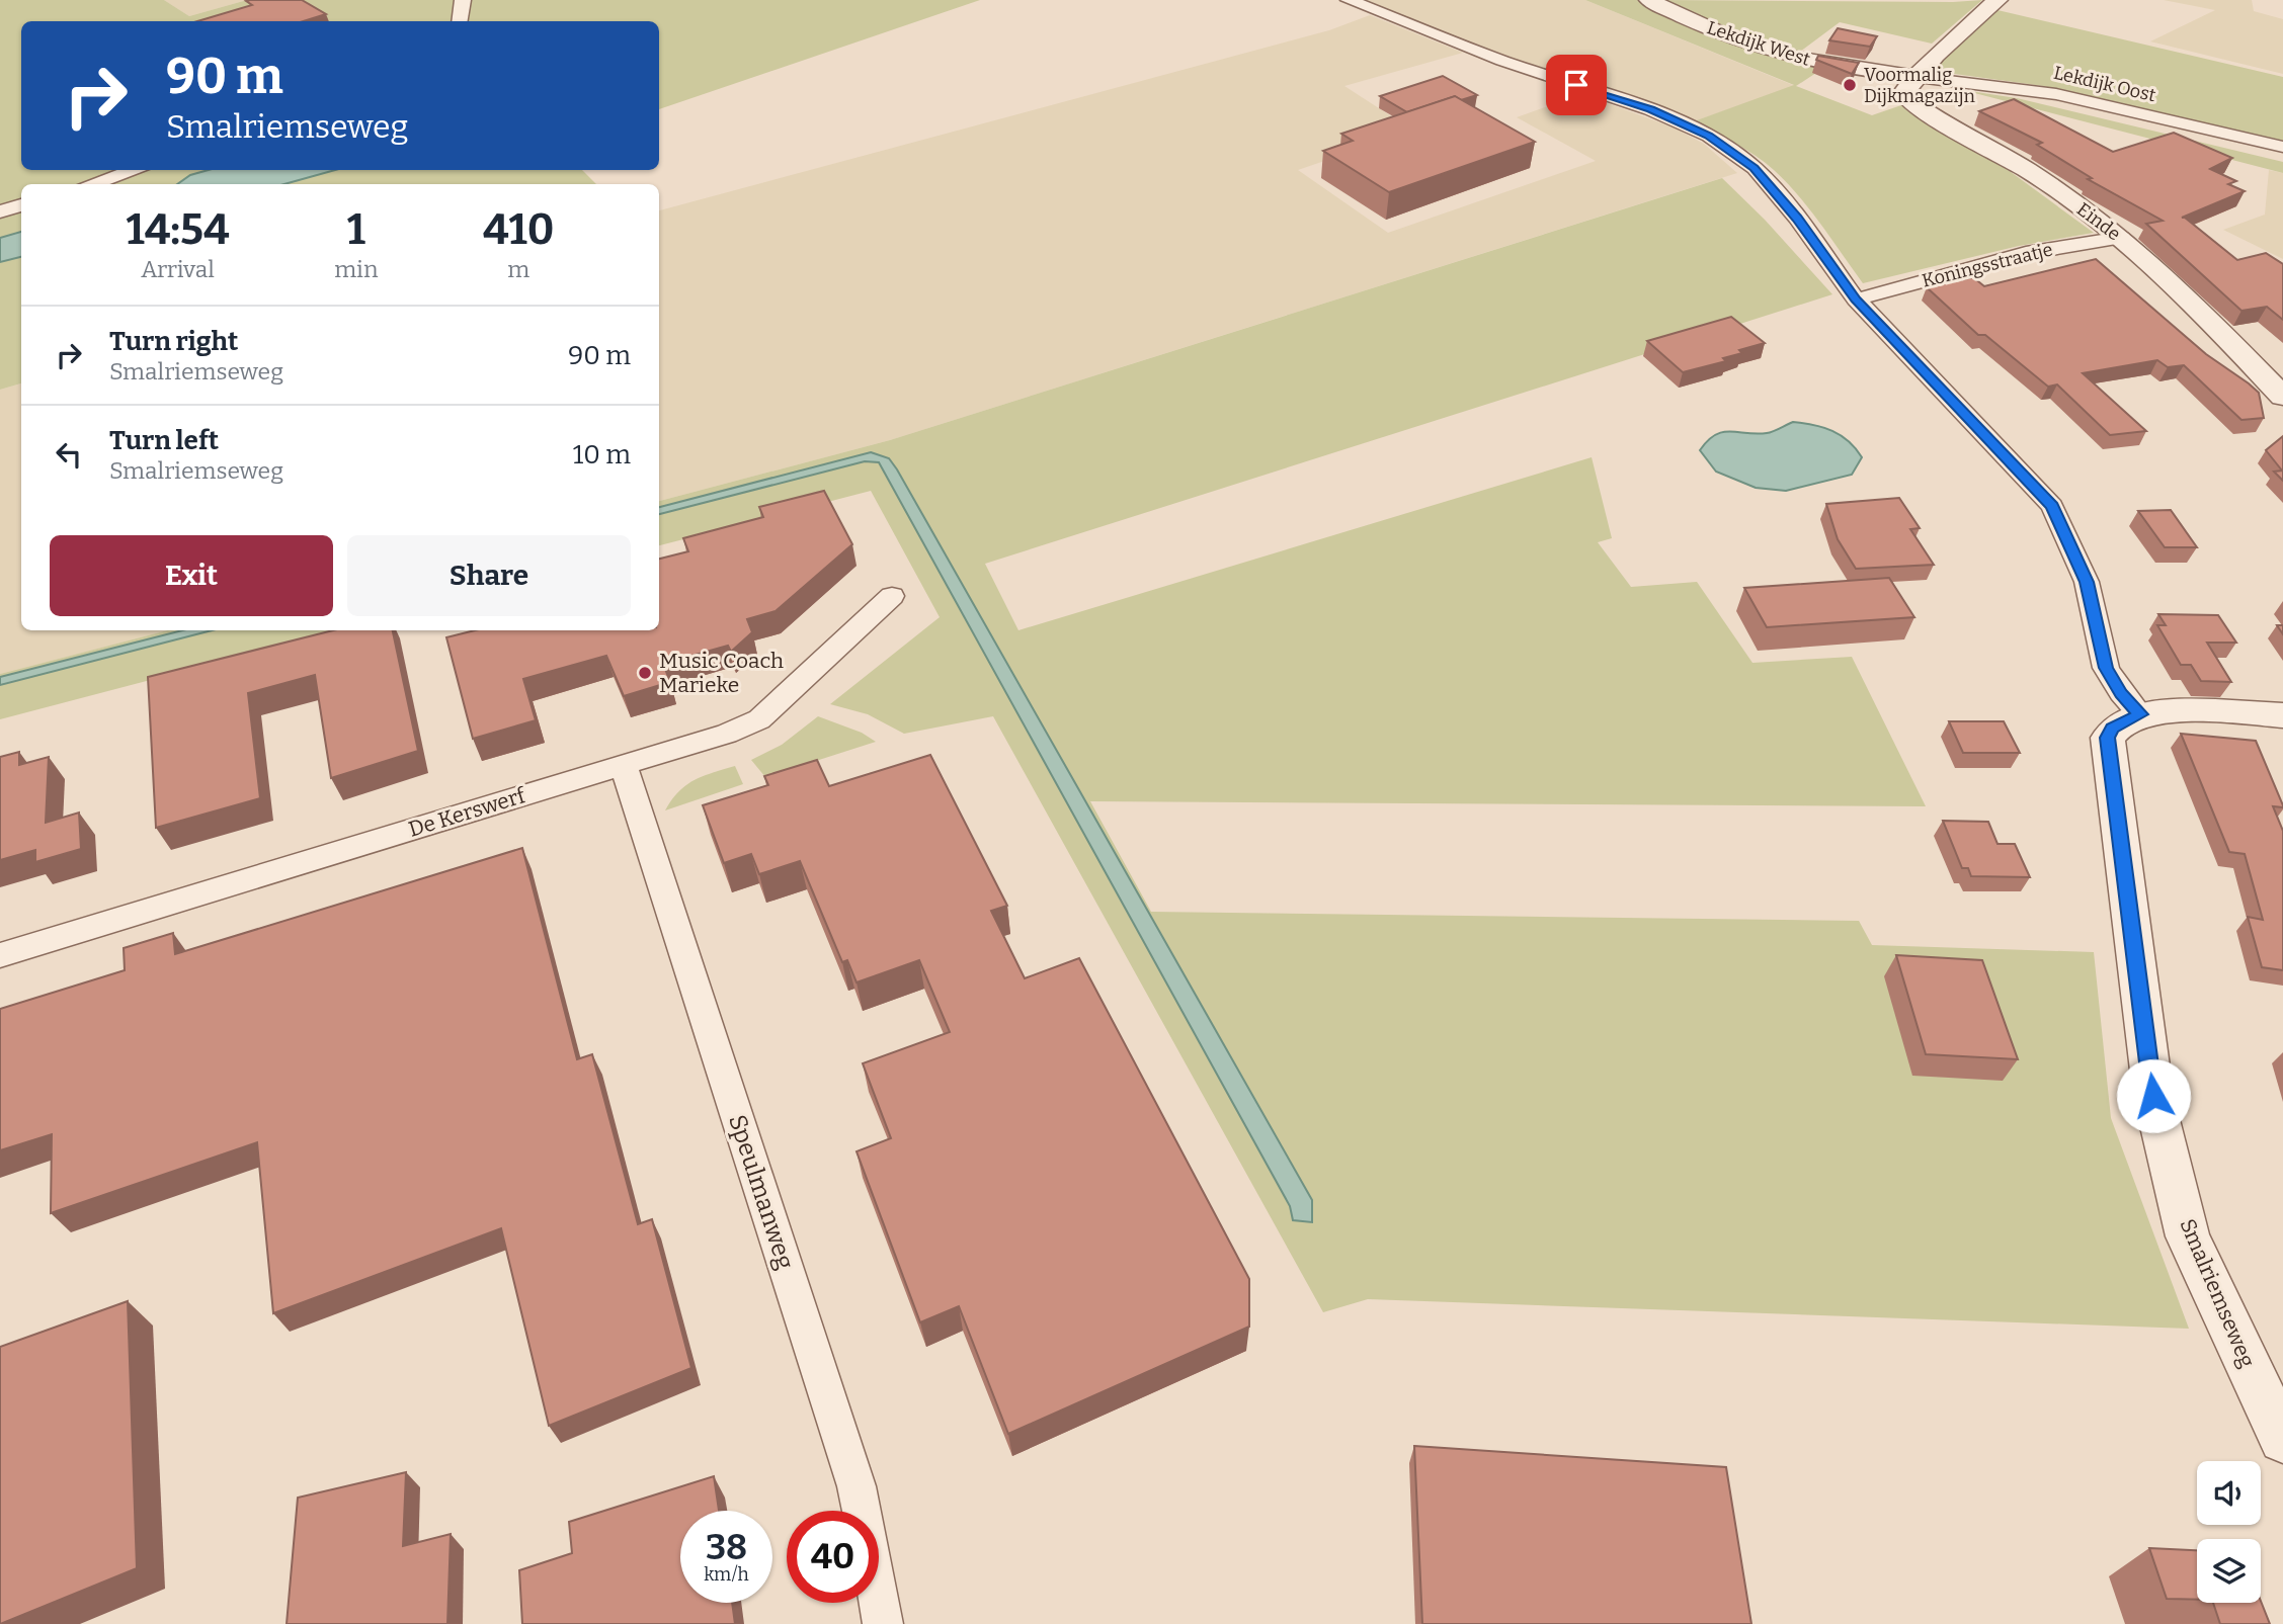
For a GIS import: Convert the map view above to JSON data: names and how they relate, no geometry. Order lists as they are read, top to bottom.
{
  "streets": {
    "street": [
      "Lekdijk West",
      "Lekdijk Oost",
      "Einde",
      "Koningsstraatje",
      "De Kerswerf",
      "Speulmanweg",
      "Smalriemseweg"
    ]
  },
  "crossings": [
    ["Lekdijk West", "Lekdijk Oost"],
    ["Lekdijk West", "Einde"],
    ["Lekdijk Oost", "Einde"],
    ["Einde", "Koningsstraatje"],
    ["De Kerswerf", "Speulmanweg"]
  ],
  "places": ["Voormalig Dijkmagazijn", "Music Coach Marieke"],
  "page": {
    "turn": ["90 m", "Smalriemseweg"],
    "eta": [
      "14:54",
      "Arrival",
      "1",
      "min",
      "410",
      "m"
    ],
    "list": [
      {
        "name": "Turn right",
        "note": "Smalriemseweg",
        "value": "90 m"
      },
      {
        "name": "Turn left",
        "note": "Smalriemseweg",
        "value": "10 m"
      }
    ],
    "buttons": ["Exit", "Share"],
    "speed": "38 km/h",
    "limit": "40"
  }
}
